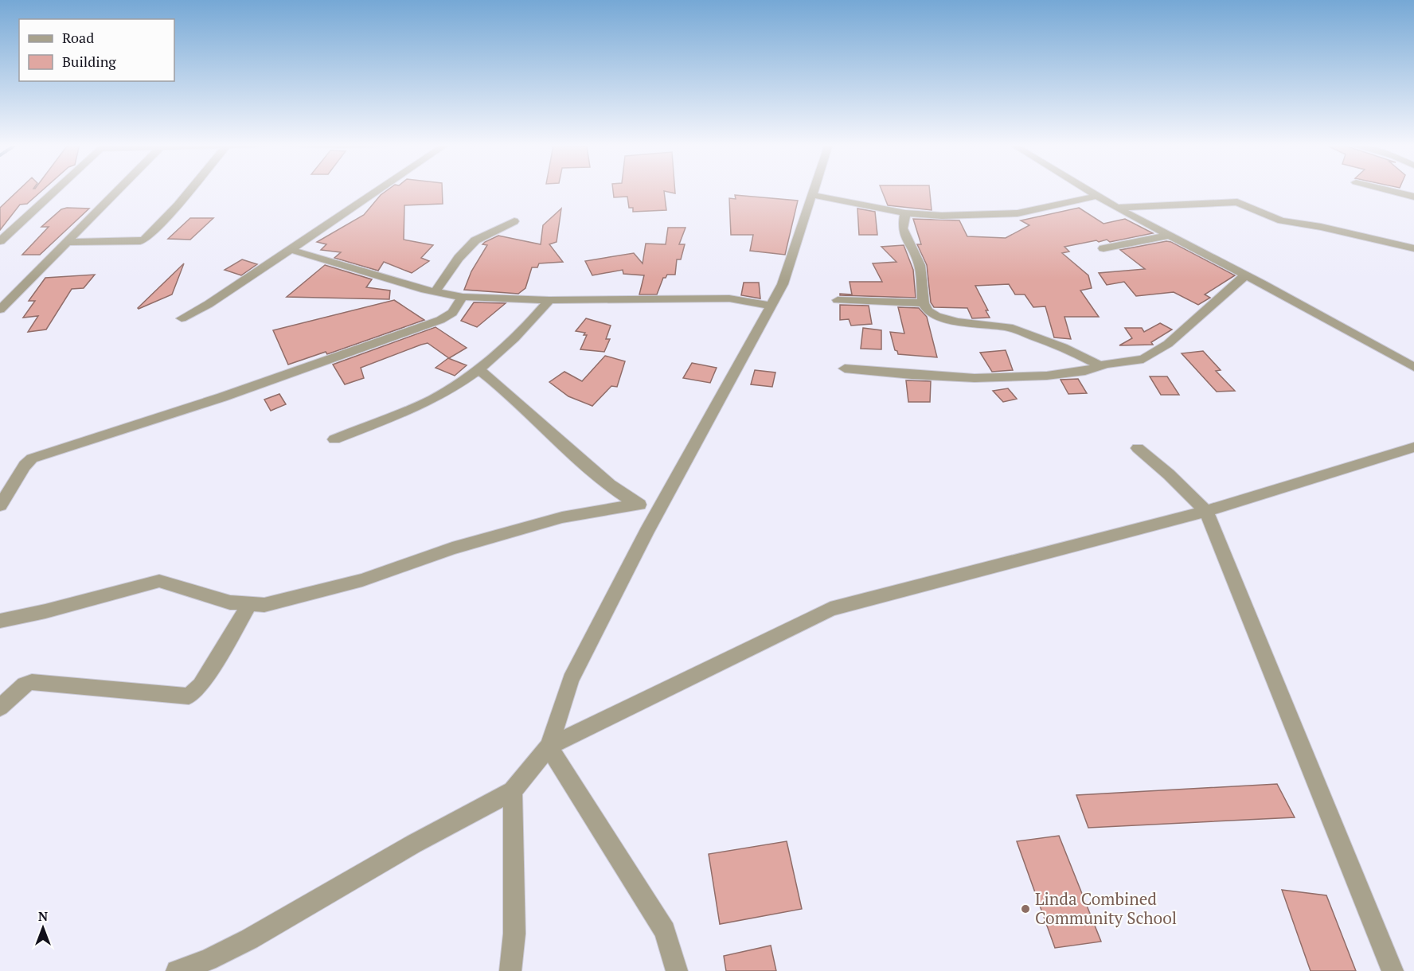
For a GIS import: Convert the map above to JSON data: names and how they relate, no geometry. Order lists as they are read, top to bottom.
{
  "places": ["Linda Combined Community School"],
  "legend": ["Road", "Building"],
  "north": "top"
}
